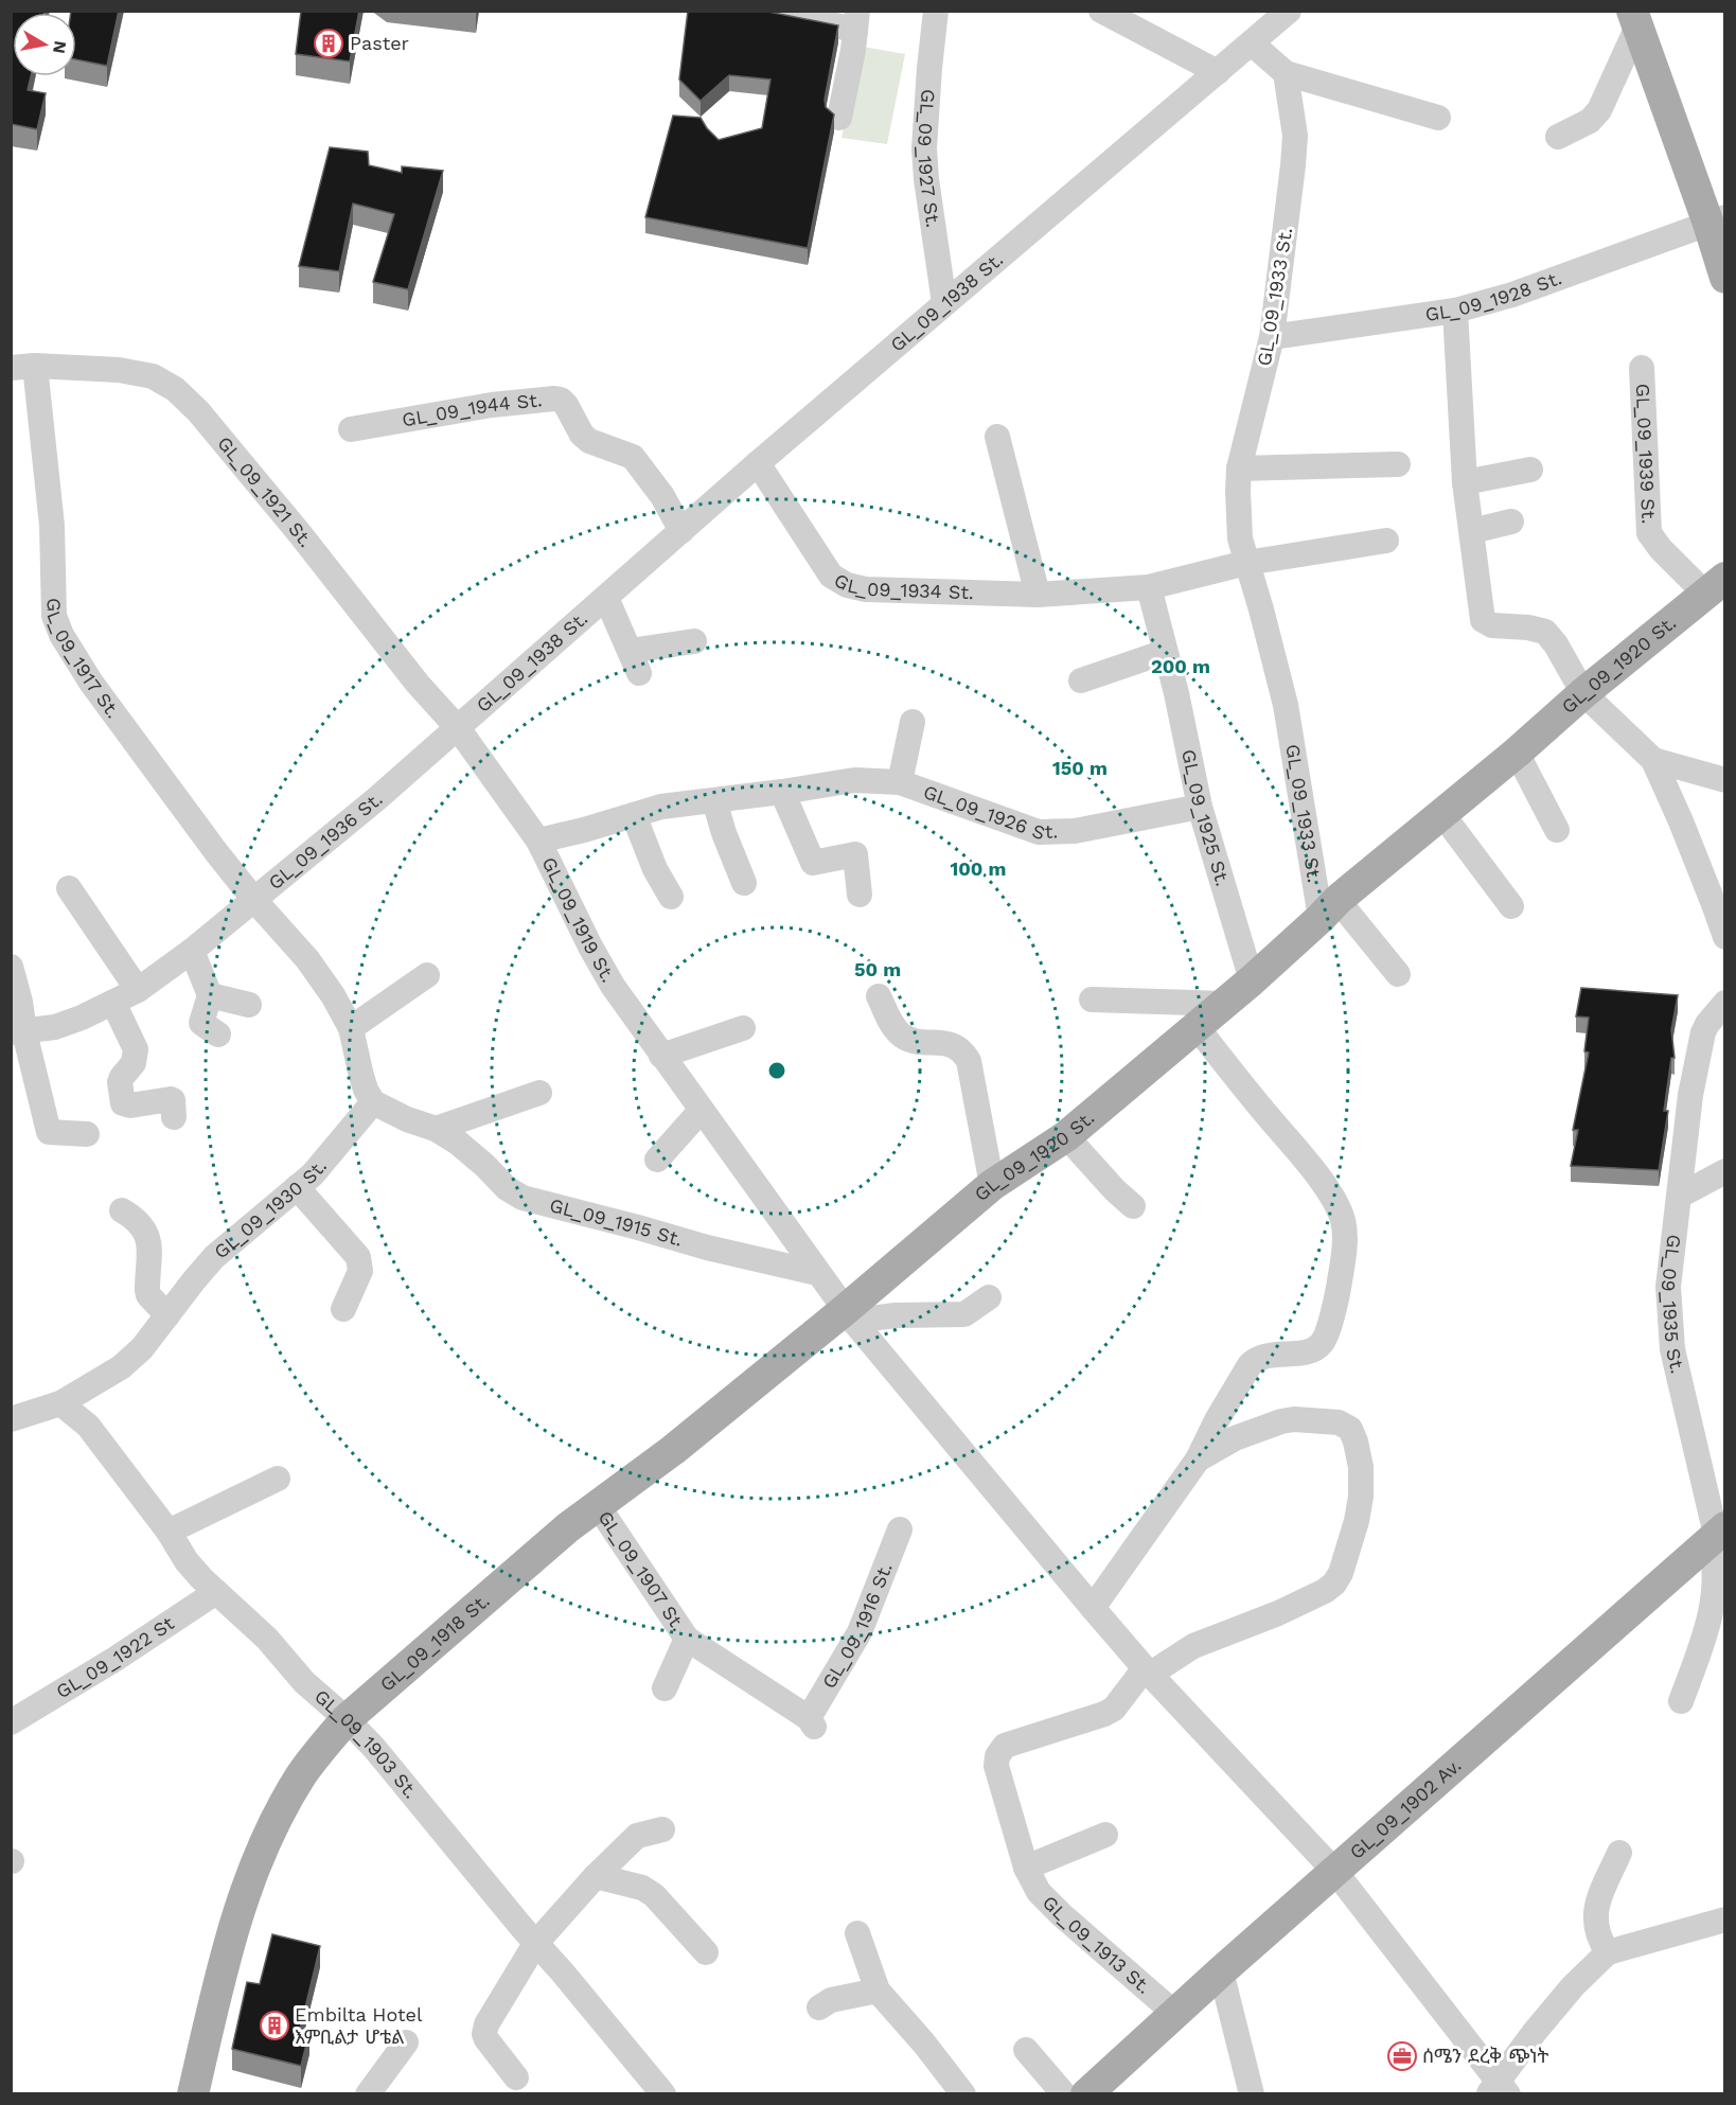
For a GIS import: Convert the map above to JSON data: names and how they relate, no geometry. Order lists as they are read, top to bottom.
{
  "streets": {
    "main road": ["GL_09_1920 St.", "GL_09_1918 St.", "GL_09_1902 Av."],
    "street": [
      "GL_09_1927 St.",
      "GL_09_1928 St.",
      "GL_09_1933 St.",
      "GL_09_1938 St.",
      "GL_09_1944 St.",
      "GL_09_1939 St.",
      "GL_09_1921 St.",
      "GL_09_1934 St.",
      "GL_09_1917 St.",
      "GL_09_1926 St.",
      "GL_09_1925 St.",
      "GL_09_1936 St.",
      "GL_09_1919 St.",
      "GL_09_1930 St.",
      "GL_09_1915 St.",
      "GL_09_1935 St.",
      "GL_09_1907 St.",
      "GL_09_1916 St.",
      "GL_09_1922 St",
      "GL_09_1903 St.",
      "GL_09_1913 St."
    ]
  },
  "crossings": [
    ["GL_09_1927 St.", "GL_09_1938 St."],
    ["GL_09_1928 St.", "GL_09_1933 St."],
    ["GL_09_1933 St.", "GL_09_1934 St."],
    ["GL_09_1933 St.", "GL_09_1920 St."],
    ["GL_09_1938 St.", "GL_09_1944 St."],
    ["GL_09_1938 St.", "GL_09_1921 St."],
    ["GL_09_1938 St.", "GL_09_1934 St."],
    ["GL_09_1938 St.", "GL_09_1936 St."],
    ["GL_09_1938 St.", "GL_09_1919 St."],
    ["GL_09_1939 St.", "GL_09_1920 St."],
    ["GL_09_1921 St.", "GL_09_1917 St."],
    ["GL_09_1921 St.", "GL_09_1936 St."],
    ["GL_09_1921 St.", "GL_09_1919 St."],
    ["GL_09_1934 St.", "GL_09_1925 St."],
    ["GL_09_1917 St.", "GL_09_1936 St."],
    ["GL_09_1920 St.", "GL_09_1925 St."],
    ["GL_09_1920 St.", "GL_09_1919 St."],
    ["GL_09_1920 St.", "GL_09_1918 St."],
    ["GL_09_1926 St.", "GL_09_1925 St."],
    ["GL_09_1926 St.", "GL_09_1919 St."],
    ["GL_09_1936 St.", "GL_09_1919 St."],
    ["GL_09_1919 St.", "GL_09_1915 St."],
    ["GL_09_1919 St.", "GL_09_1918 St."],
    ["GL_09_1919 St.", "GL_09_1902 Av."],
    ["GL_09_1919 St.", "GL_09_1913 St."],
    ["GL_09_1930 St.", "GL_09_1915 St."],
    ["GL_09_1930 St.", "GL_09_1903 St."],
    ["GL_09_1935 St.", "GL_09_1902 Av."],
    ["GL_09_1907 St.", "GL_09_1916 St."],
    ["GL_09_1907 St.", "GL_09_1918 St."],
    ["GL_09_1918 St.", "GL_09_1903 St."],
    ["GL_09_1922 St", "GL_09_1903 St."],
    ["GL_09_1902 Av.", "GL_09_1913 St."]
  ],
  "places": {
    "building": ["Paster", "Embilta Hotel እምቢልታ ሆቴል"],
    "office": ["ሰሜን ደረቅ ጭነት"]
  },
  "north": "right",
  "rings": [
    "200 m",
    "150 m",
    "100 m",
    "50 m"
  ]
}
